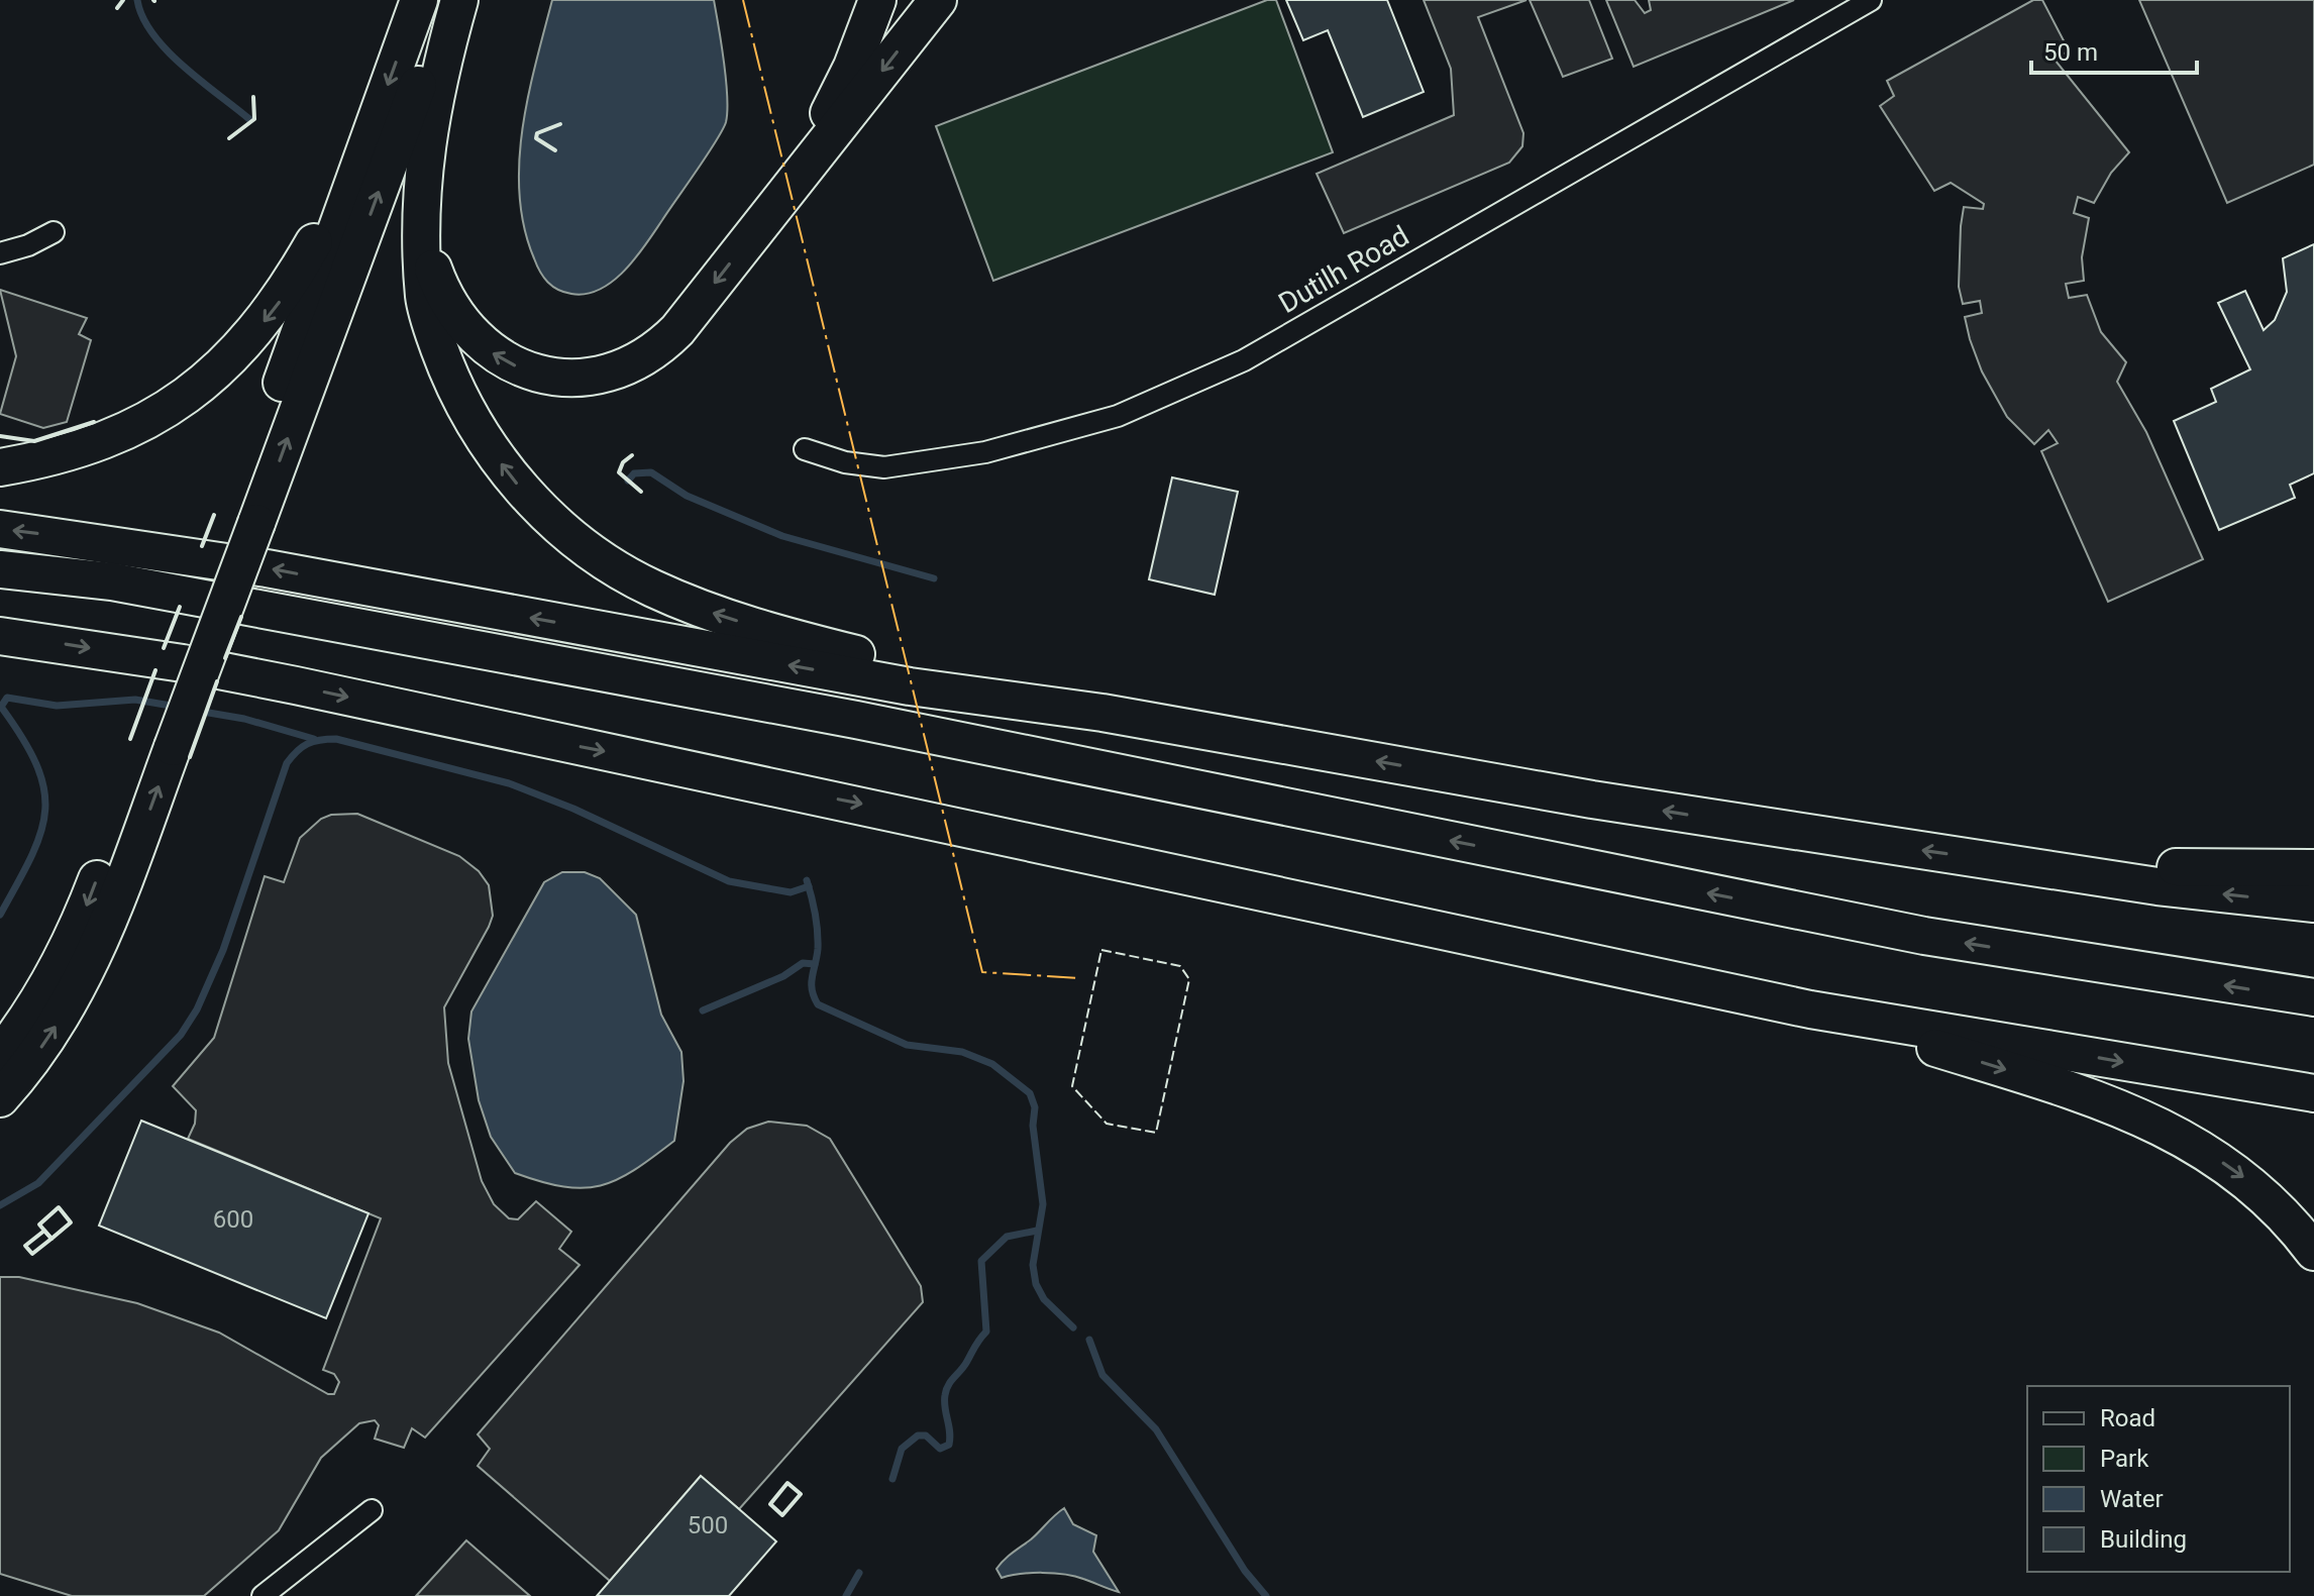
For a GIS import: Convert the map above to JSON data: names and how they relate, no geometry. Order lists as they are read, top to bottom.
{
  "streets": {
    "street": ["Dutilh Road"]
  },
  "house_numbers": ["600", "500"],
  "legend": [
    "Road",
    "Park",
    "Water",
    "Building"
  ],
  "scale_bar": "50 m"
}
